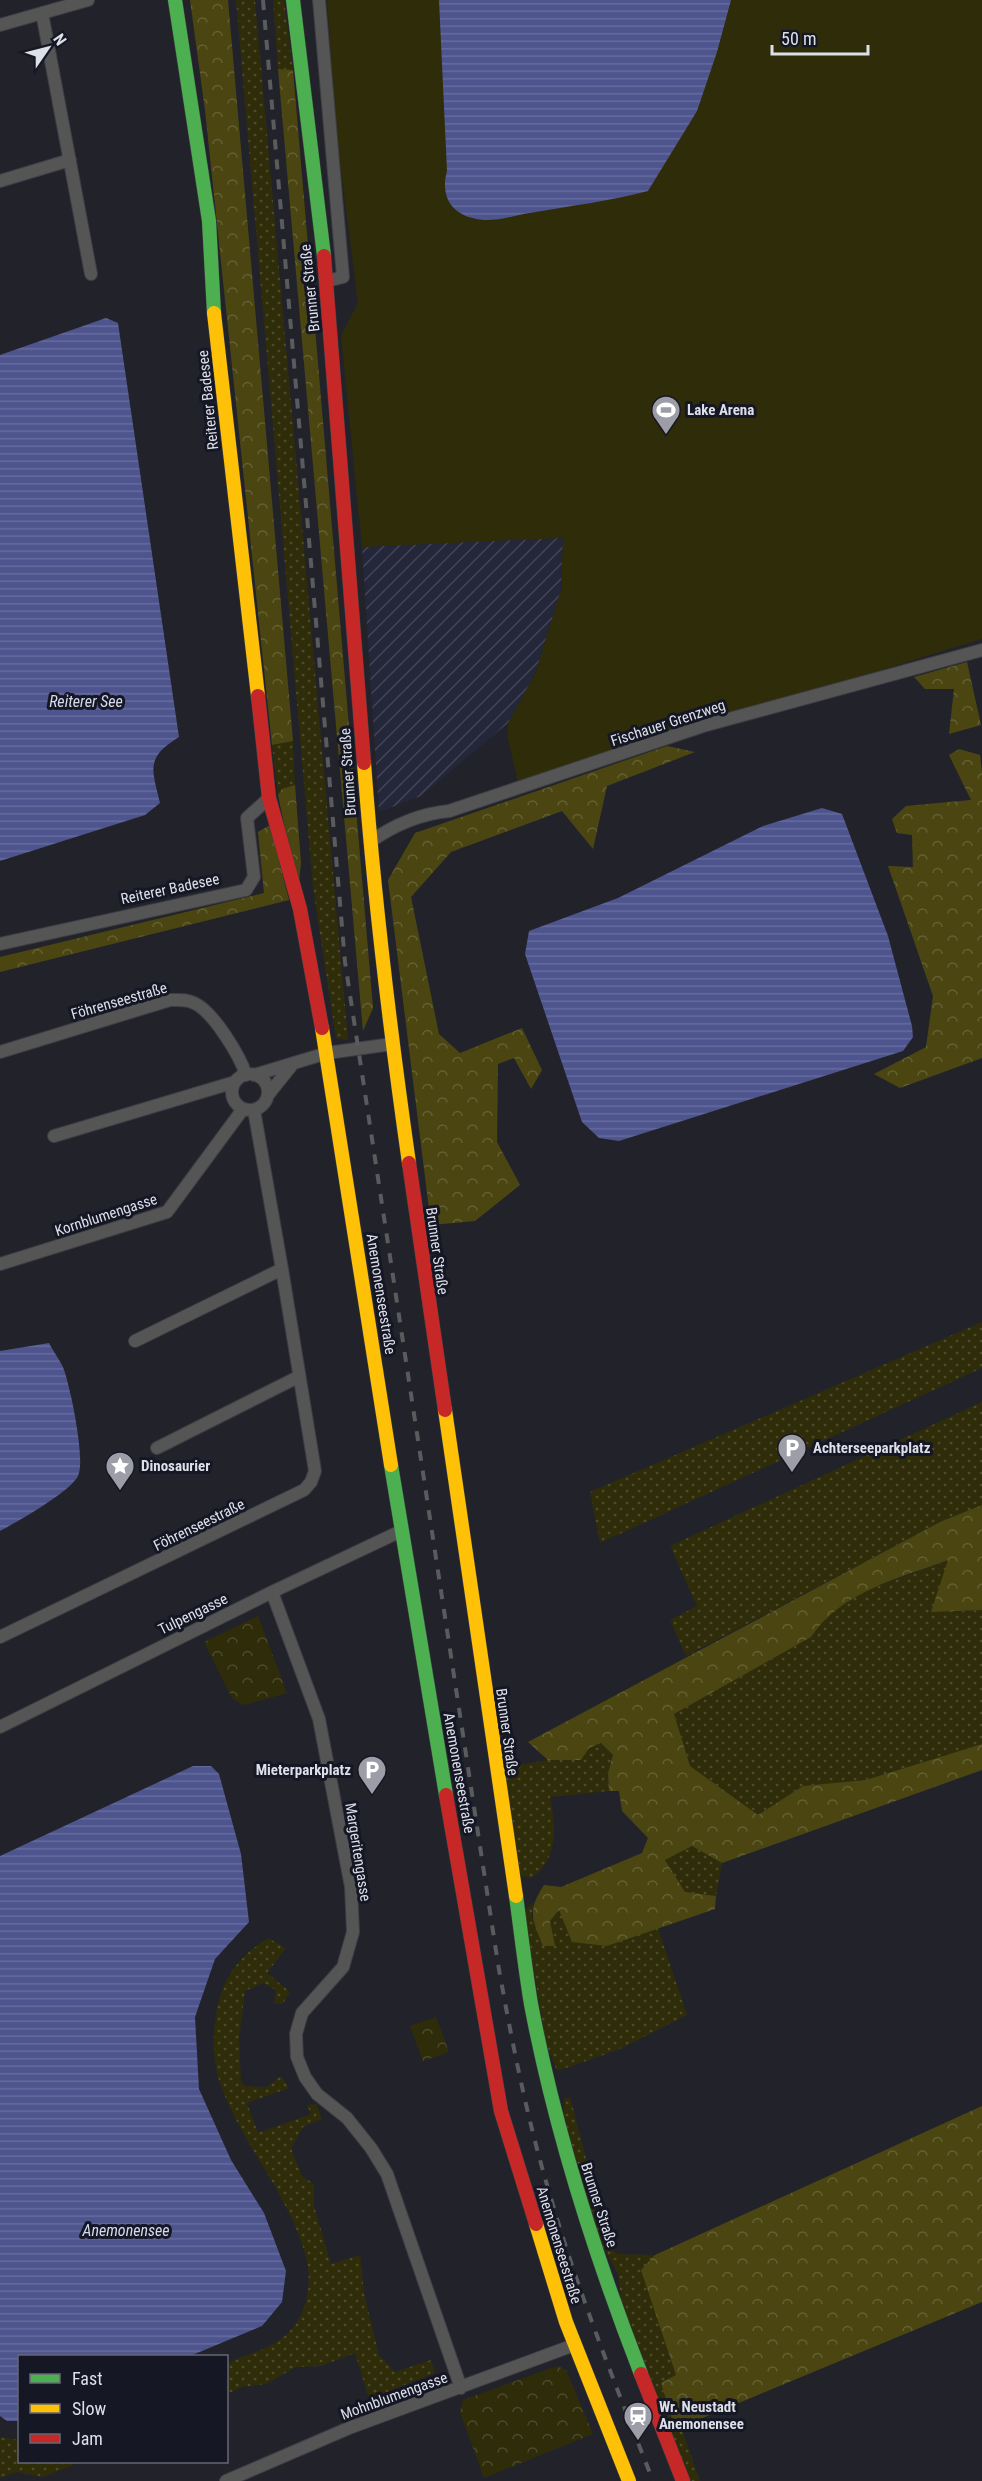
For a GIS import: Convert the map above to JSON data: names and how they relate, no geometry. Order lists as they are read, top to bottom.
{
  "streets": {
    "street": [
      "Brunner Straße",
      "Reiterer Badesee",
      "Fischauer Grenzweg",
      "Föhrenseestraße",
      "Kornblumengasse",
      "Anemonenseestraße",
      "Tulpengasse",
      "Margeritengasse",
      "Mohnblumengasse"
    ]
  },
  "crossings": [
    ["Brunner Straße", "Fischauer Grenzweg"],
    ["Reiterer Badesee", "Anemonenseestraße"],
    ["Föhrenseestraße", "Kornblumengasse"],
    ["Anemonenseestraße", "Tulpengasse"],
    ["Anemonenseestraße", "Mohnblumengasse"],
    ["Tulpengasse", "Margeritengasse"],
    ["Margeritengasse", "Mohnblumengasse"]
  ],
  "water": ["Reiterer See", "Anemonensee"],
  "places": {
    "sports": ["Lake Arena"],
    "parking": ["Achterseeparkplatz", "Mieterparkplatz"],
    "place": ["Dinosaurier"],
    "station": ["Wr. Neustadt Anemonensee"]
  },
  "legend": ["Fast", "Slow", "Jam"],
  "scale_bar": "50 m",
  "north": "top right"
}
